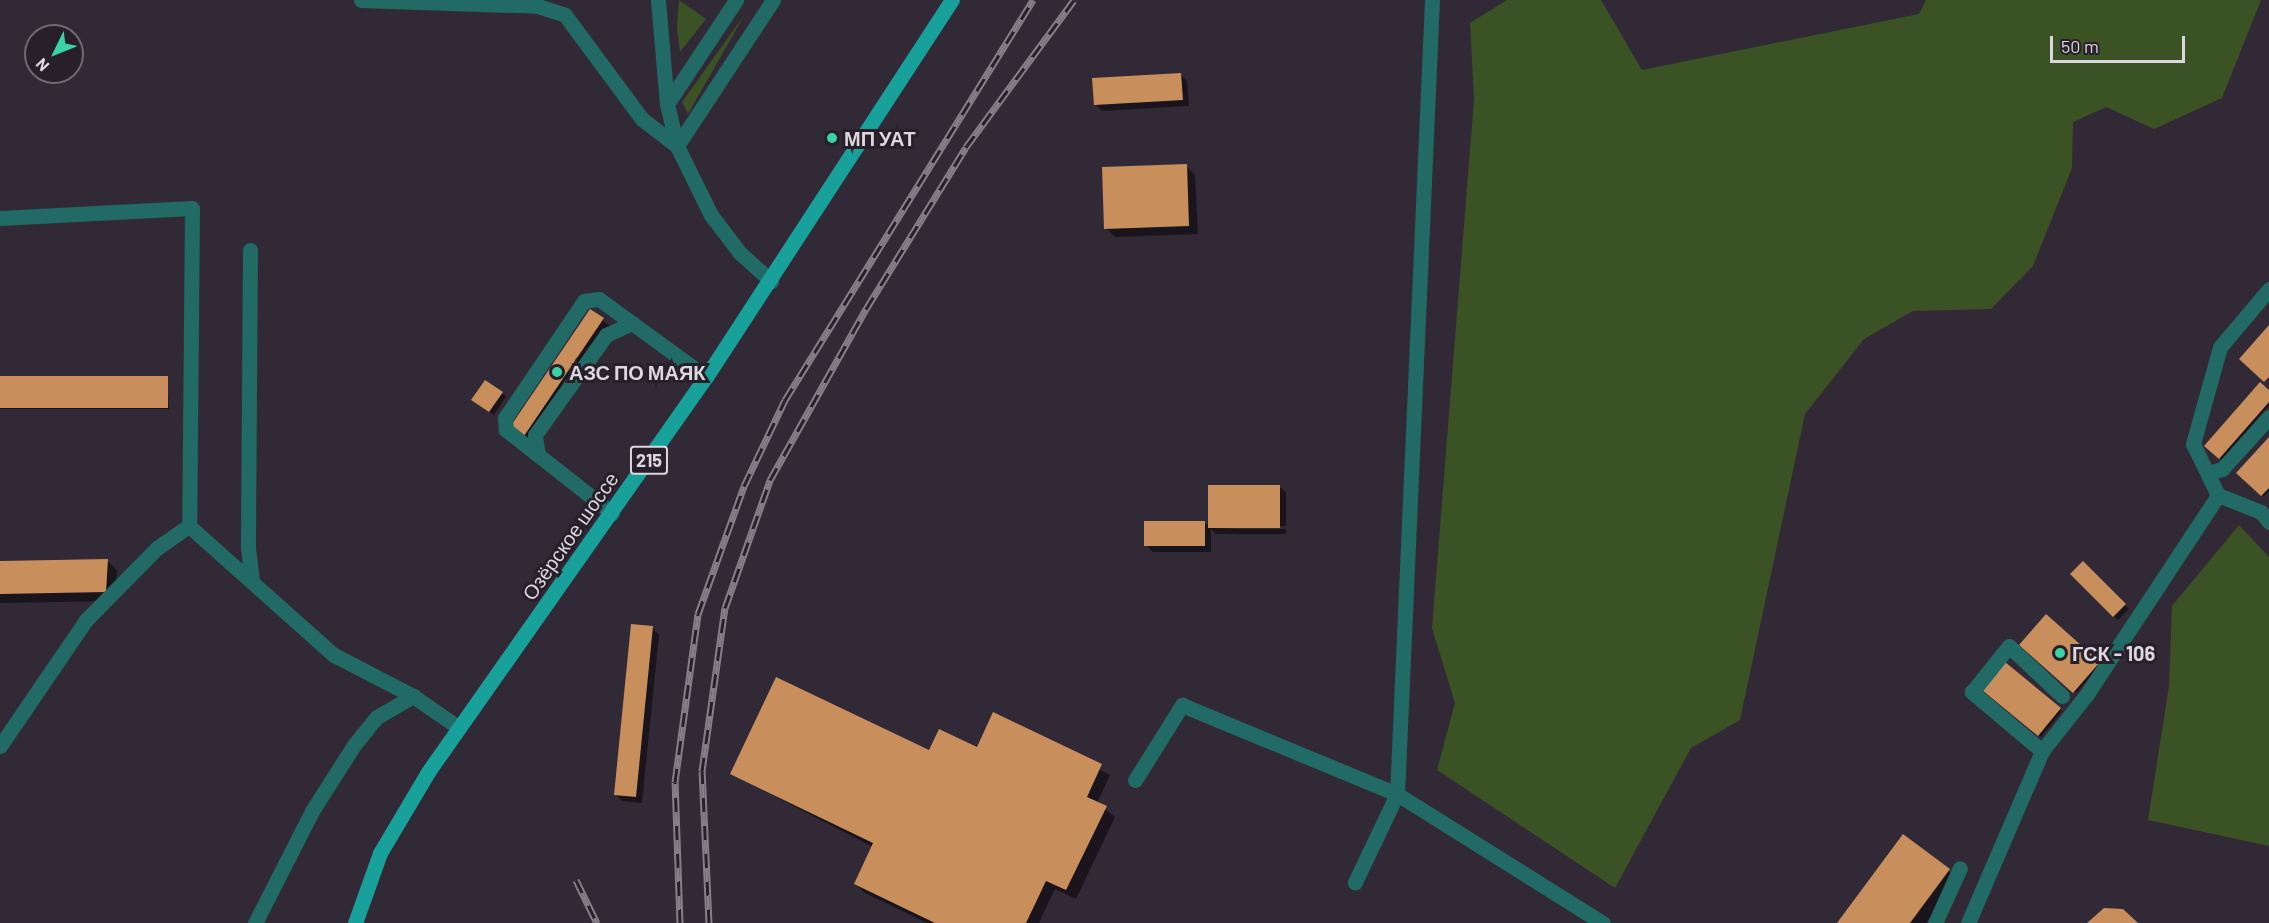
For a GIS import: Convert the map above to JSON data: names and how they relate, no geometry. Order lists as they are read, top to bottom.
{
  "streets": {
    "main road": ["215", "Озёрское шоссе"]
  },
  "places": ["МП УАТ", "АЗС ПО МАЯК", "ГСК - 106"],
  "scale_bar": "50 m",
  "north": "bottom left"
}
